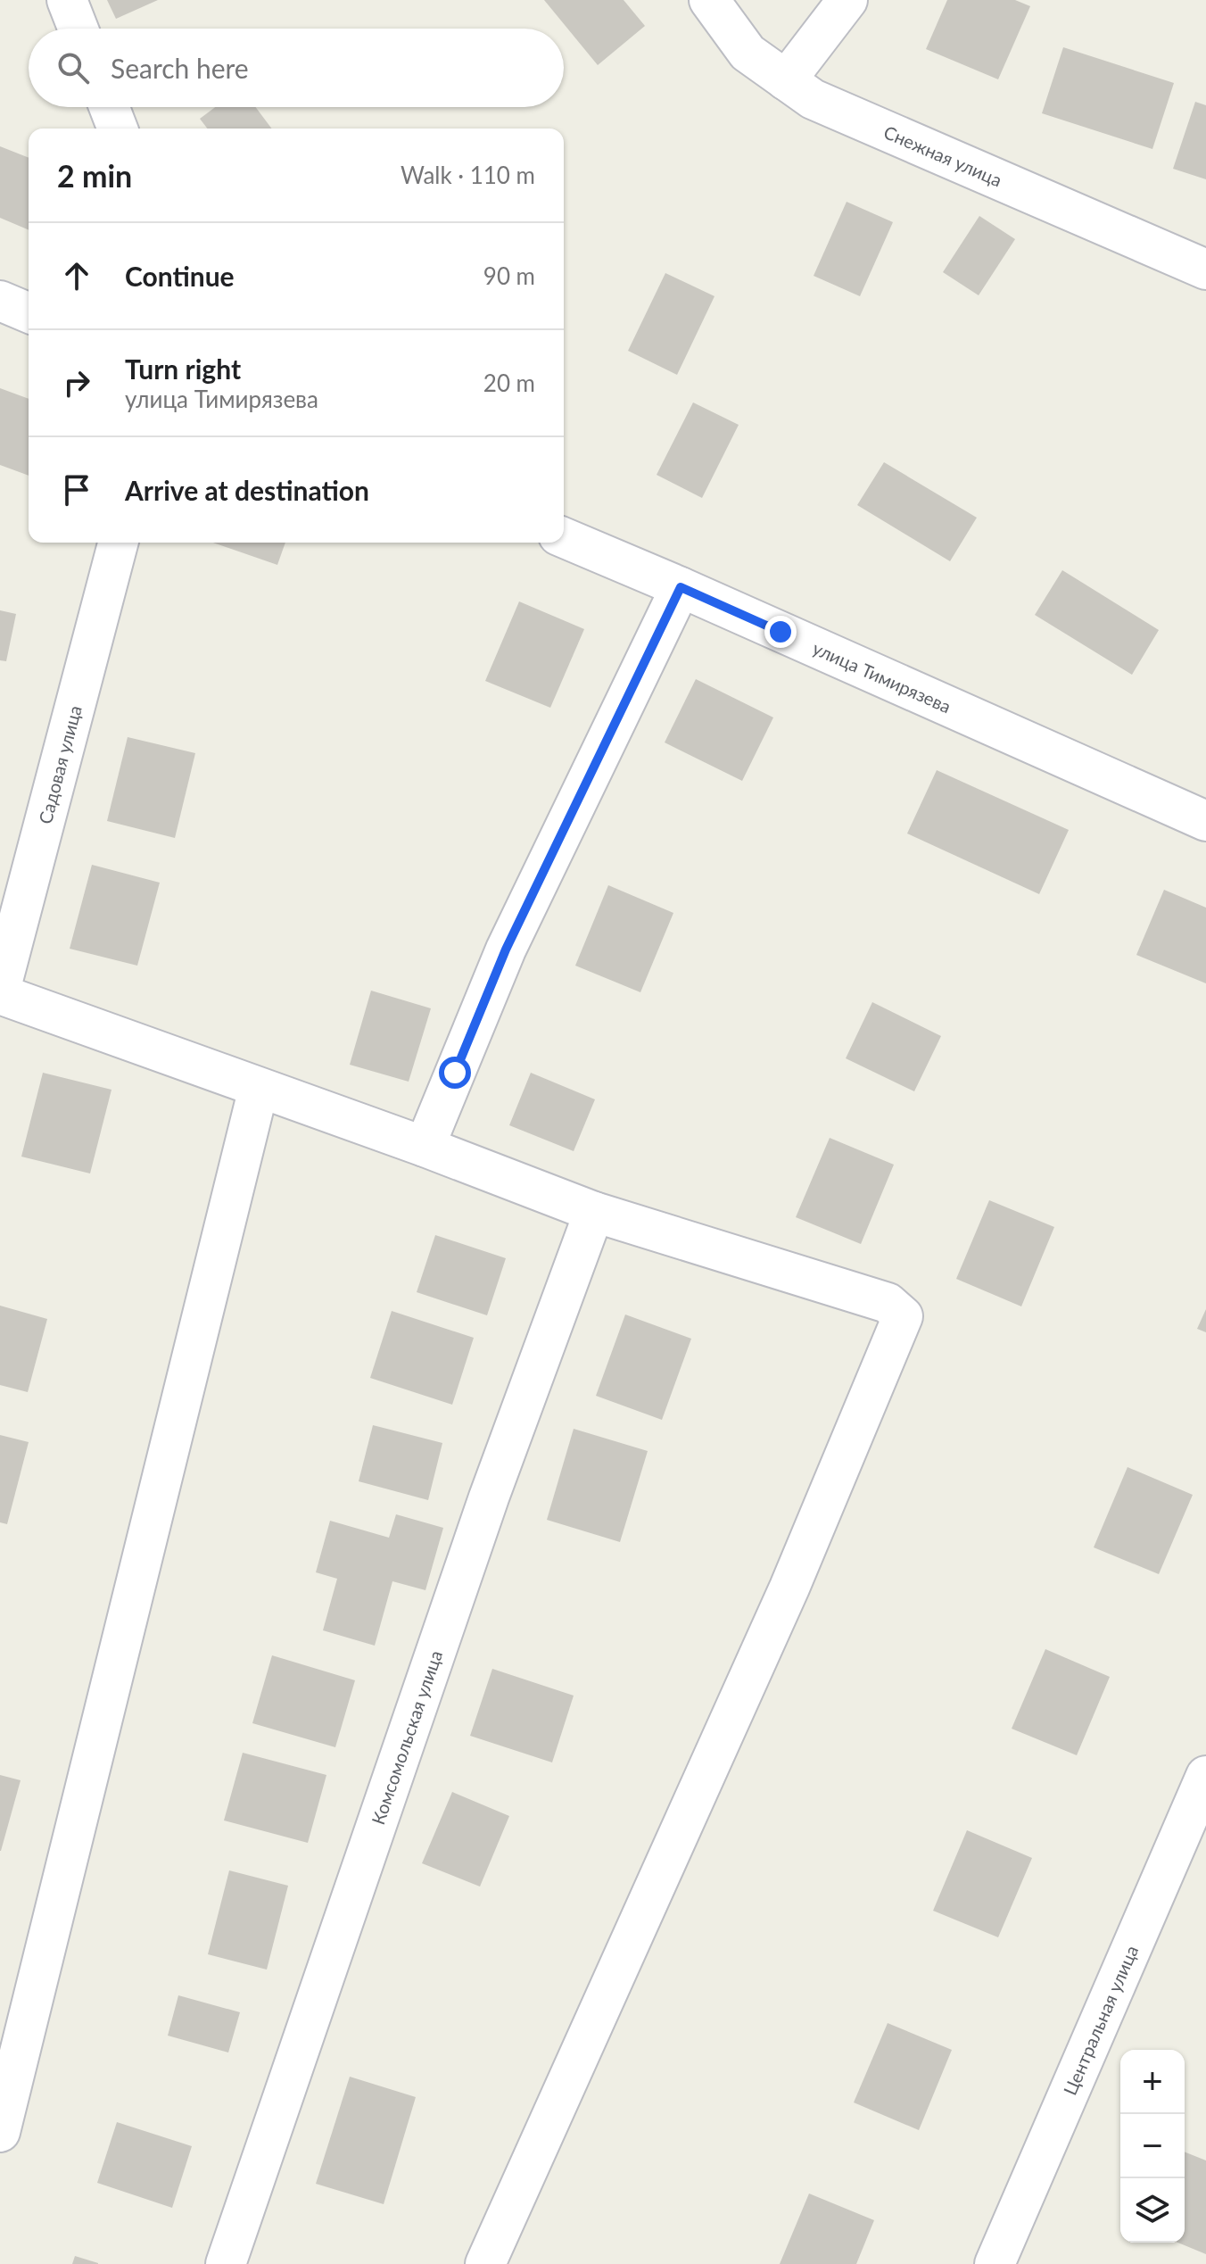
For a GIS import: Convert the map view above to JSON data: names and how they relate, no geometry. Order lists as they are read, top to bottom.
{
  "streets": {
    "street": [
      "Снежная улица",
      "улица Тимирязева",
      "Садовая улица",
      "Комсомольская улица",
      "Центральная улица"
    ]
  },
  "page": {
    "search": "Search here",
    "heading": ["2 min", "Walk · 110 m"],
    "list": [
      ["Continue", "90 m"],
      ["Turn right", "улица Тимирязева", "20 m"],
      "Arrive at destination"
    ],
    "map_buttons": ["+", "−"]
  }
}
